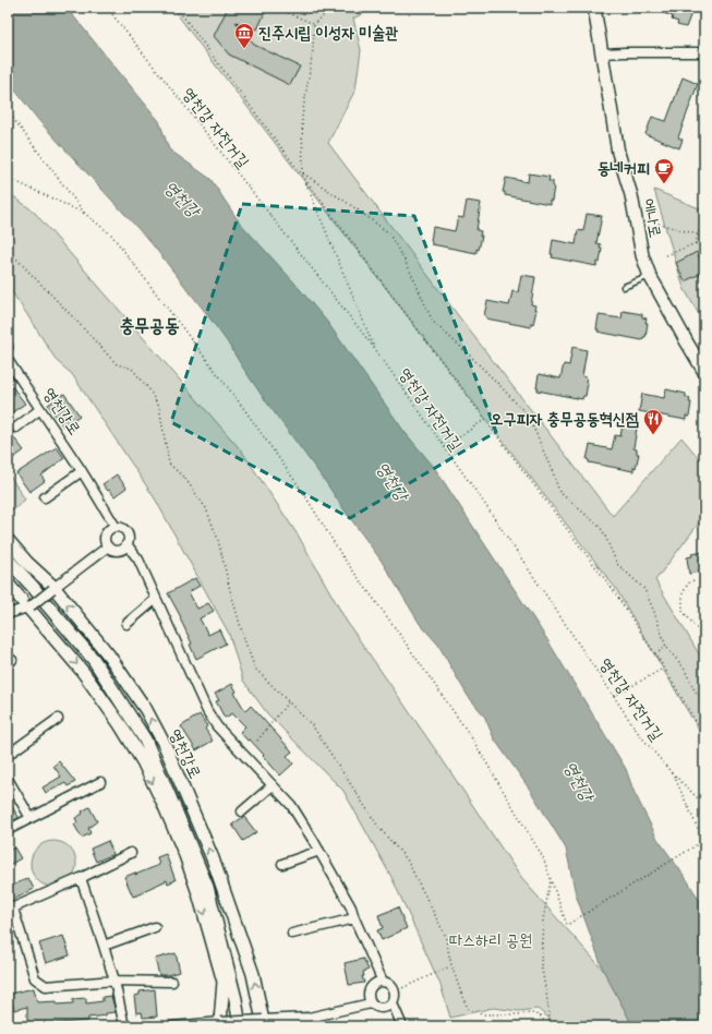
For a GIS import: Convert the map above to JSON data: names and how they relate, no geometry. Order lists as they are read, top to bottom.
{
  "streets": {
    "street": ["에나로", "영천강로"],
    "path": ["영천강 자전거길"]
  },
  "districts": ["충무공동"],
  "water": ["영천강"],
  "parks": ["따스하리 공원"],
  "places": {
    "museum": ["진주시립 이성자 미술관"],
    "cafe": ["동네커피"],
    "restaurant": ["오구피자 충무공동혁신점"]
  }
}
